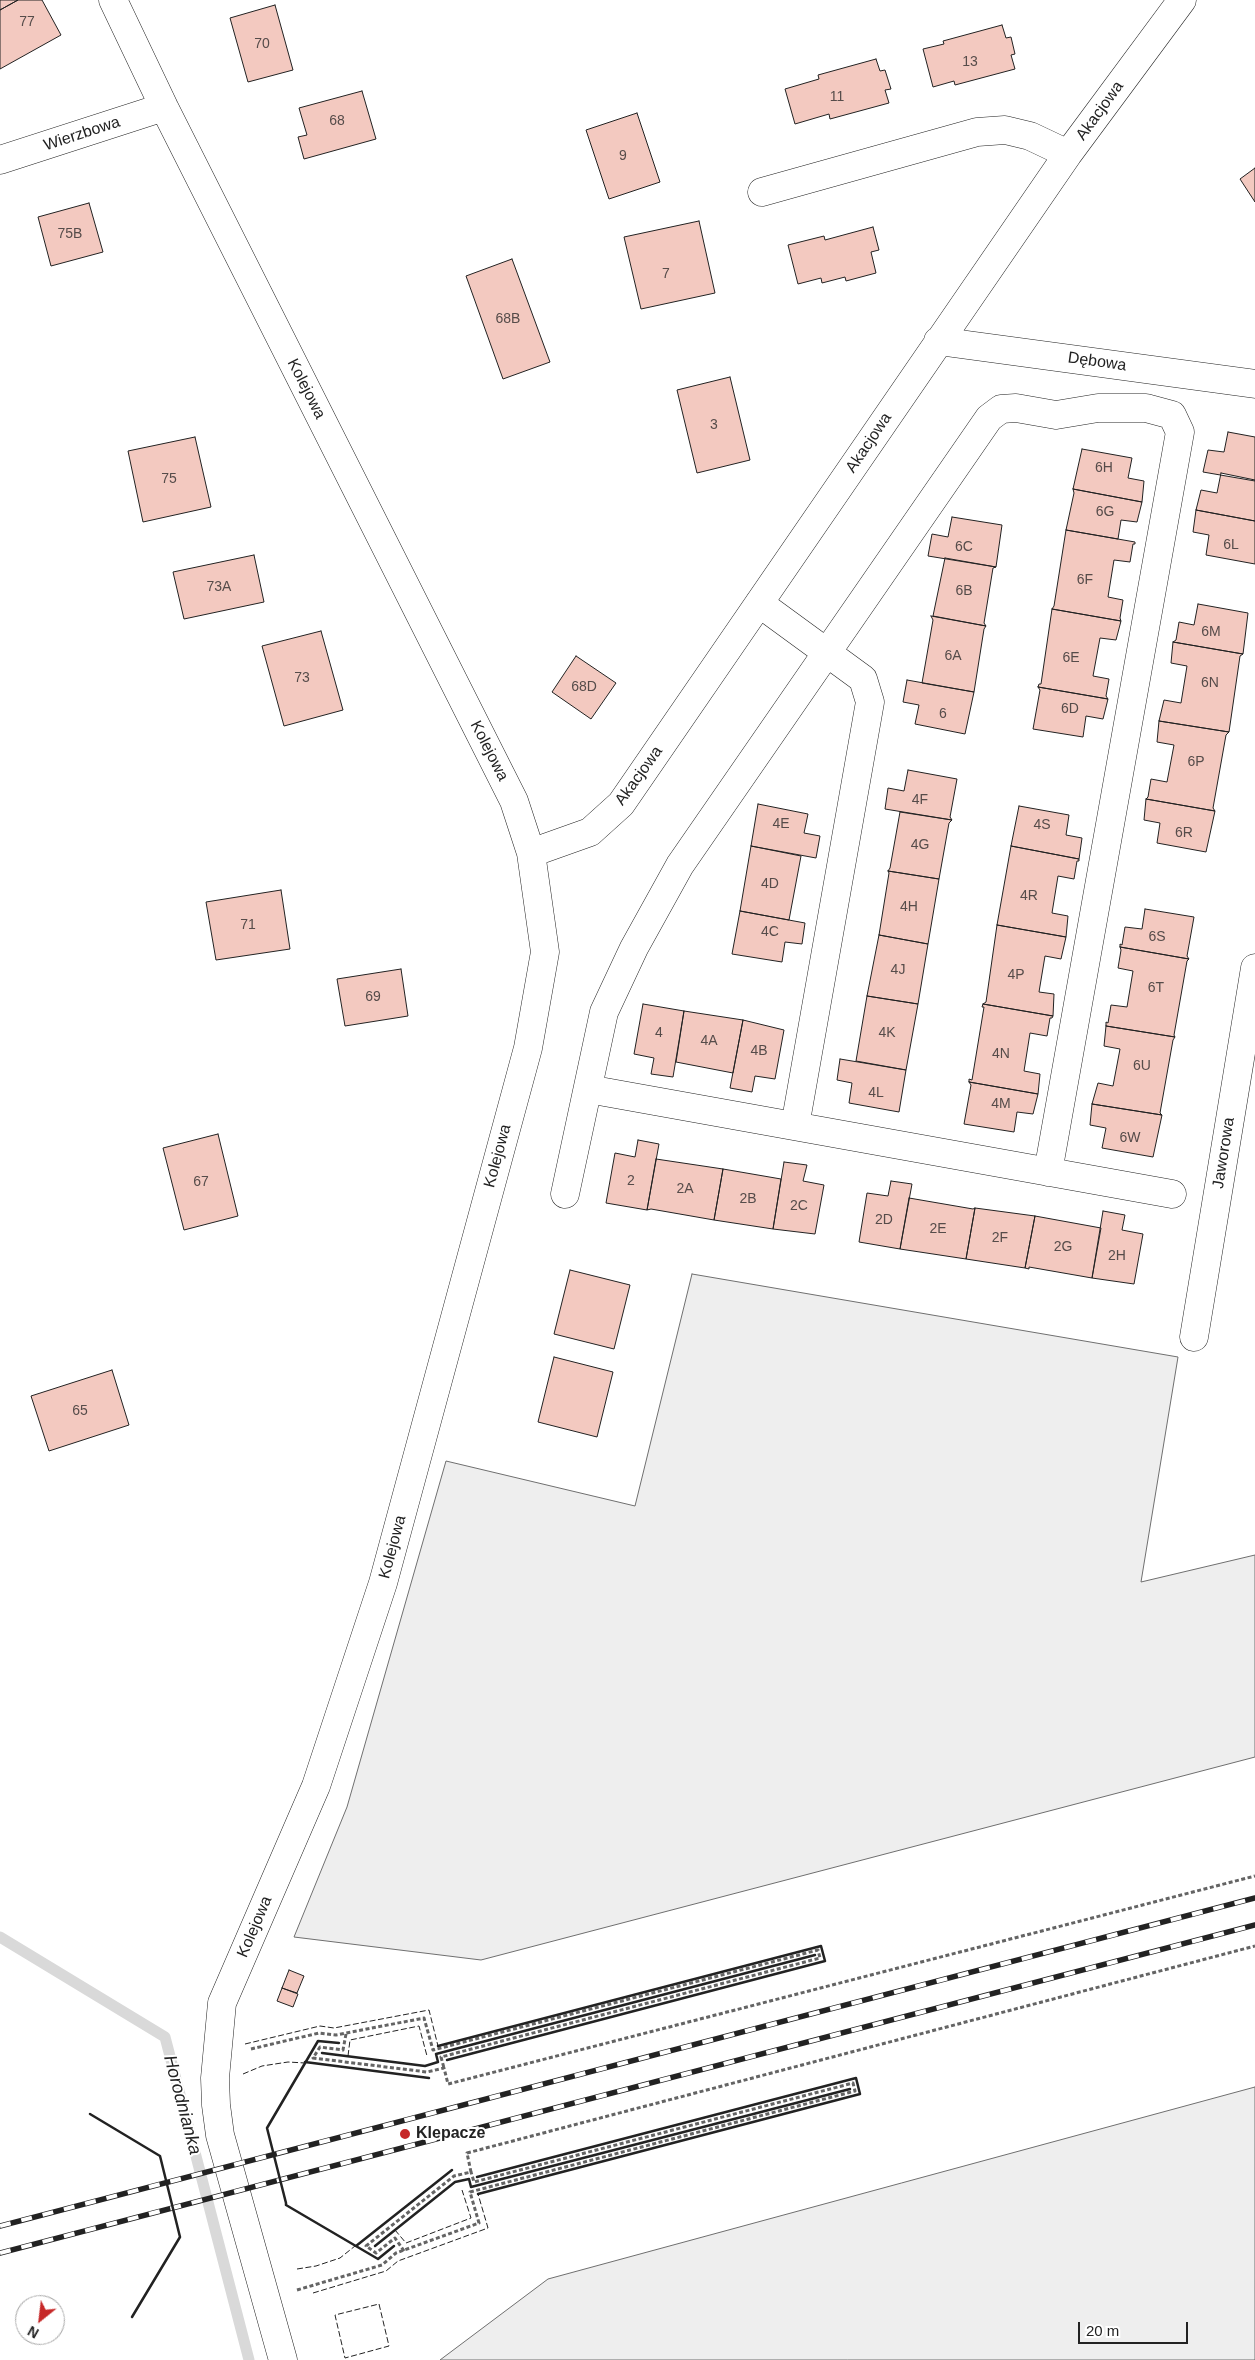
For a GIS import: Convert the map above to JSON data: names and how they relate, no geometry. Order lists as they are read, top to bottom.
{
  "streets": {
    "street": [
      "Akacjowa",
      "Wierzbowa",
      "Dębowa",
      "Kolejowa",
      "Jaworowa"
    ]
  },
  "crossings": [
    ["Akacjowa", "Dębowa"],
    ["Akacjowa", "Kolejowa"],
    ["Wierzbowa", "Kolejowa"]
  ],
  "water": ["Horodnianka"],
  "places": ["Klepacze"],
  "house_numbers": [
    "77",
    "70",
    "13",
    "11",
    "68",
    "9",
    "75B",
    "7",
    "68B",
    "3",
    "6H",
    "75",
    "6G",
    "6L",
    "6C",
    "6F",
    "73A",
    "6B",
    "6M",
    "6A",
    "6E",
    "73",
    "6N",
    "68D",
    "6D",
    "6",
    "6P",
    "4F",
    "4E",
    "4S",
    "6R",
    "4G",
    "4D",
    "4R",
    "4H",
    "71",
    "4C",
    "6S",
    "4J",
    "4P",
    "6T",
    "69",
    "4",
    "4K",
    "4A",
    "4B",
    "4N",
    "6U",
    "4L",
    "4M",
    "6W",
    "2",
    "67",
    "2A",
    "2B",
    "2C",
    "2D",
    "2E",
    "2F",
    "2G",
    "2H",
    "65"
  ],
  "scale_bar": "20 m",
  "north": "bottom left"
}
